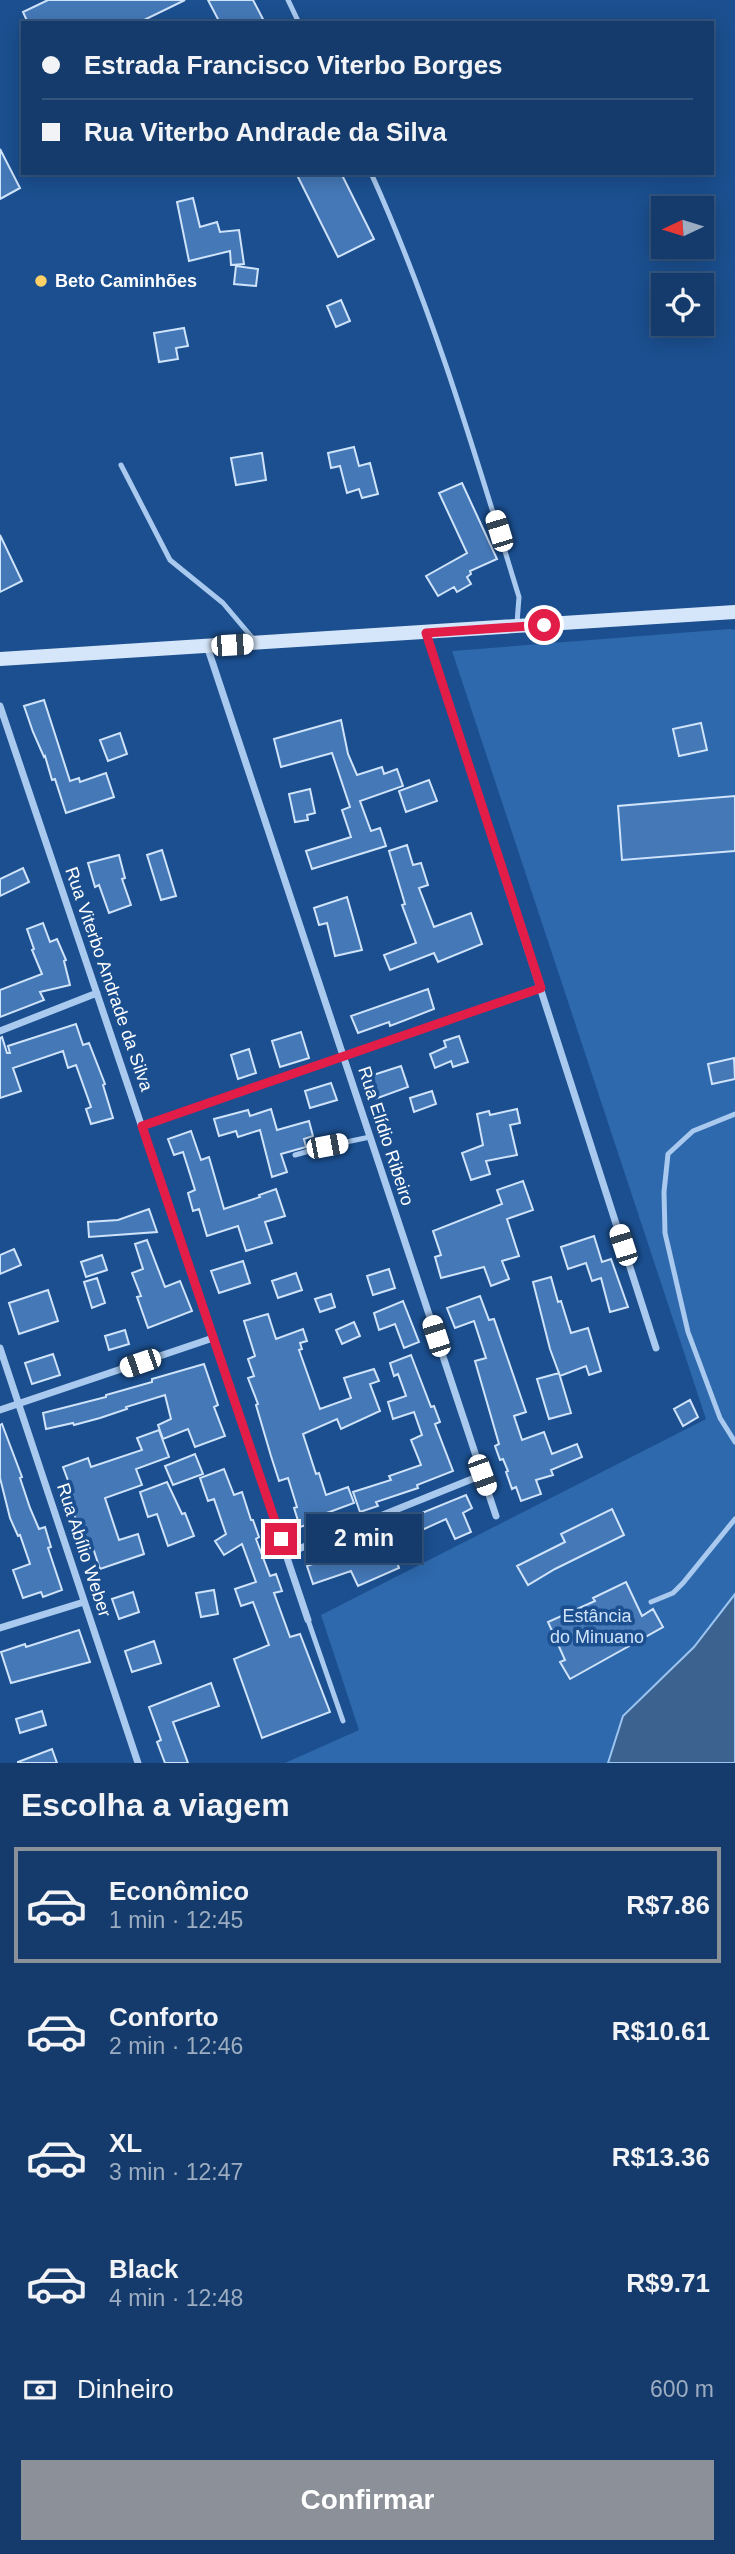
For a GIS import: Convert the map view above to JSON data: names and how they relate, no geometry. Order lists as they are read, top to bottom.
{
  "streets": {
    "street": ["Rua Viterbo Andrade da Silva", "Rua Elídio Ribeiro", "Rua Abílio Weber"]
  },
  "parks": ["Estância do Minuano"],
  "places": ["Beto Caminhões"],
  "north": "left",
  "page": {
    "banner": ["Estrada Francisco Viterbo Borges", "Rua Viterbo Andrade da Silva"],
    "bubble": "2 min",
    "heading": "Escolha a viagem",
    "list": [
      {
        "name": "Econômico",
        "note": "1 min · 12:45",
        "value": "R$7.86"
      },
      {
        "name": "Conforto",
        "note": "2 min · 12:46",
        "value": "R$10.61"
      },
      {
        "name": "XL",
        "note": "3 min · 12:47",
        "value": "R$13.36"
      },
      {
        "name": "Black",
        "note": "4 min · 12:48",
        "value": "R$9.71"
      }
    ],
    "pay": ["Dinheiro", "600 m"],
    "buttons": "Confirmar"
  }
}
